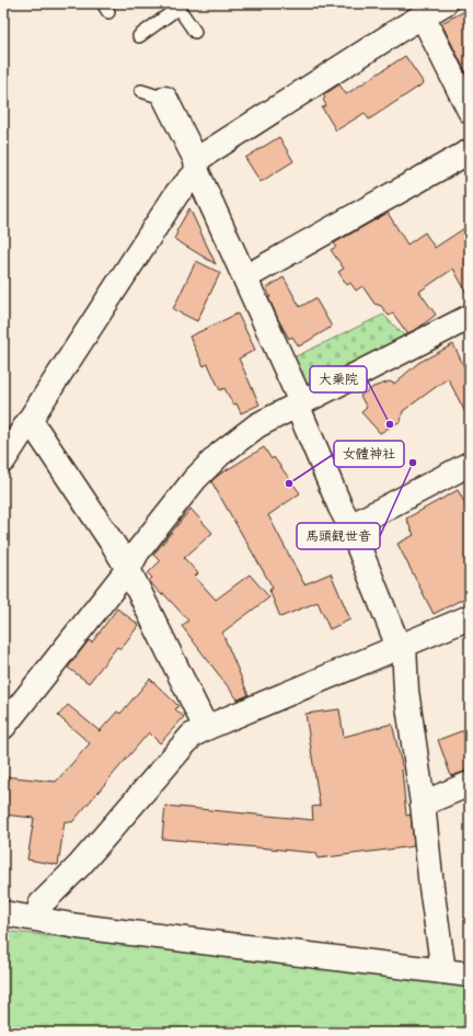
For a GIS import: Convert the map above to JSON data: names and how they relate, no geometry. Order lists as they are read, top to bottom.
{
  "places": ["大乗院", "馬頭観世音", "女體神社"]
}
